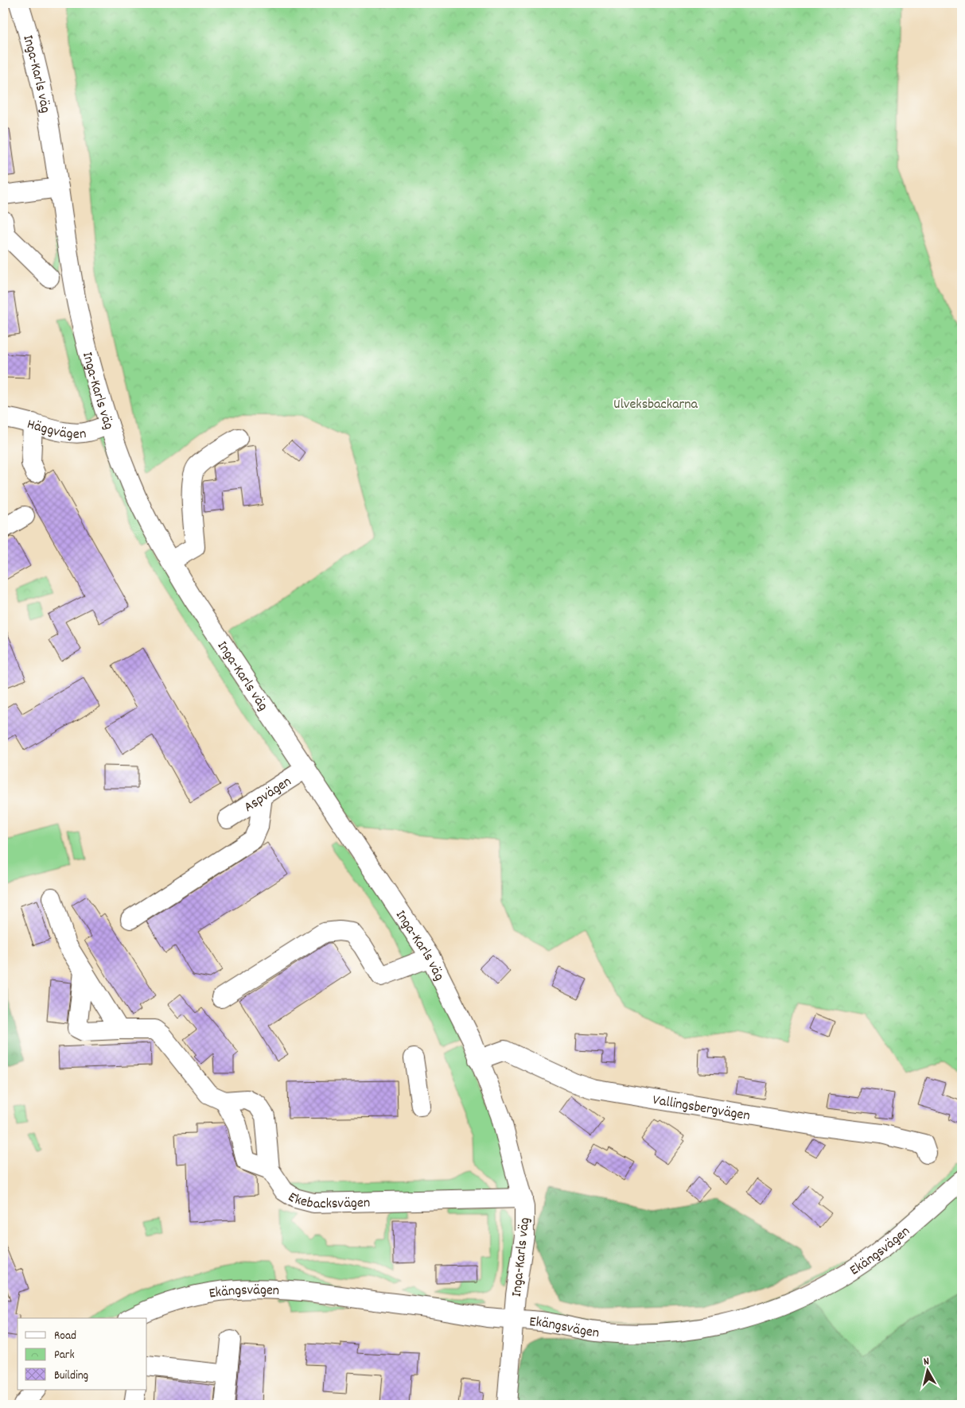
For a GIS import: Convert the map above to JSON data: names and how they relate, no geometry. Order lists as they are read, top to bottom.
{
  "streets": {
    "street": [
      "Inga-Karls väg",
      "Häggvägen",
      "Aspvägen",
      "Vallingsbergvägen",
      "Ekebacksvägen",
      "Ekängsvägen"
    ]
  },
  "crossings": [
    ["Inga-Karls väg", "Häggvägen"],
    ["Inga-Karls väg", "Aspvägen"],
    ["Inga-Karls väg", "Vallingsbergvägen"],
    ["Inga-Karls väg", "Ekebacksvägen"],
    ["Inga-Karls väg", "Ekängsvägen"]
  ],
  "parks": ["Ulveksbackarna"],
  "legend": ["Road", "Park", "Building"],
  "north": "top"
}
